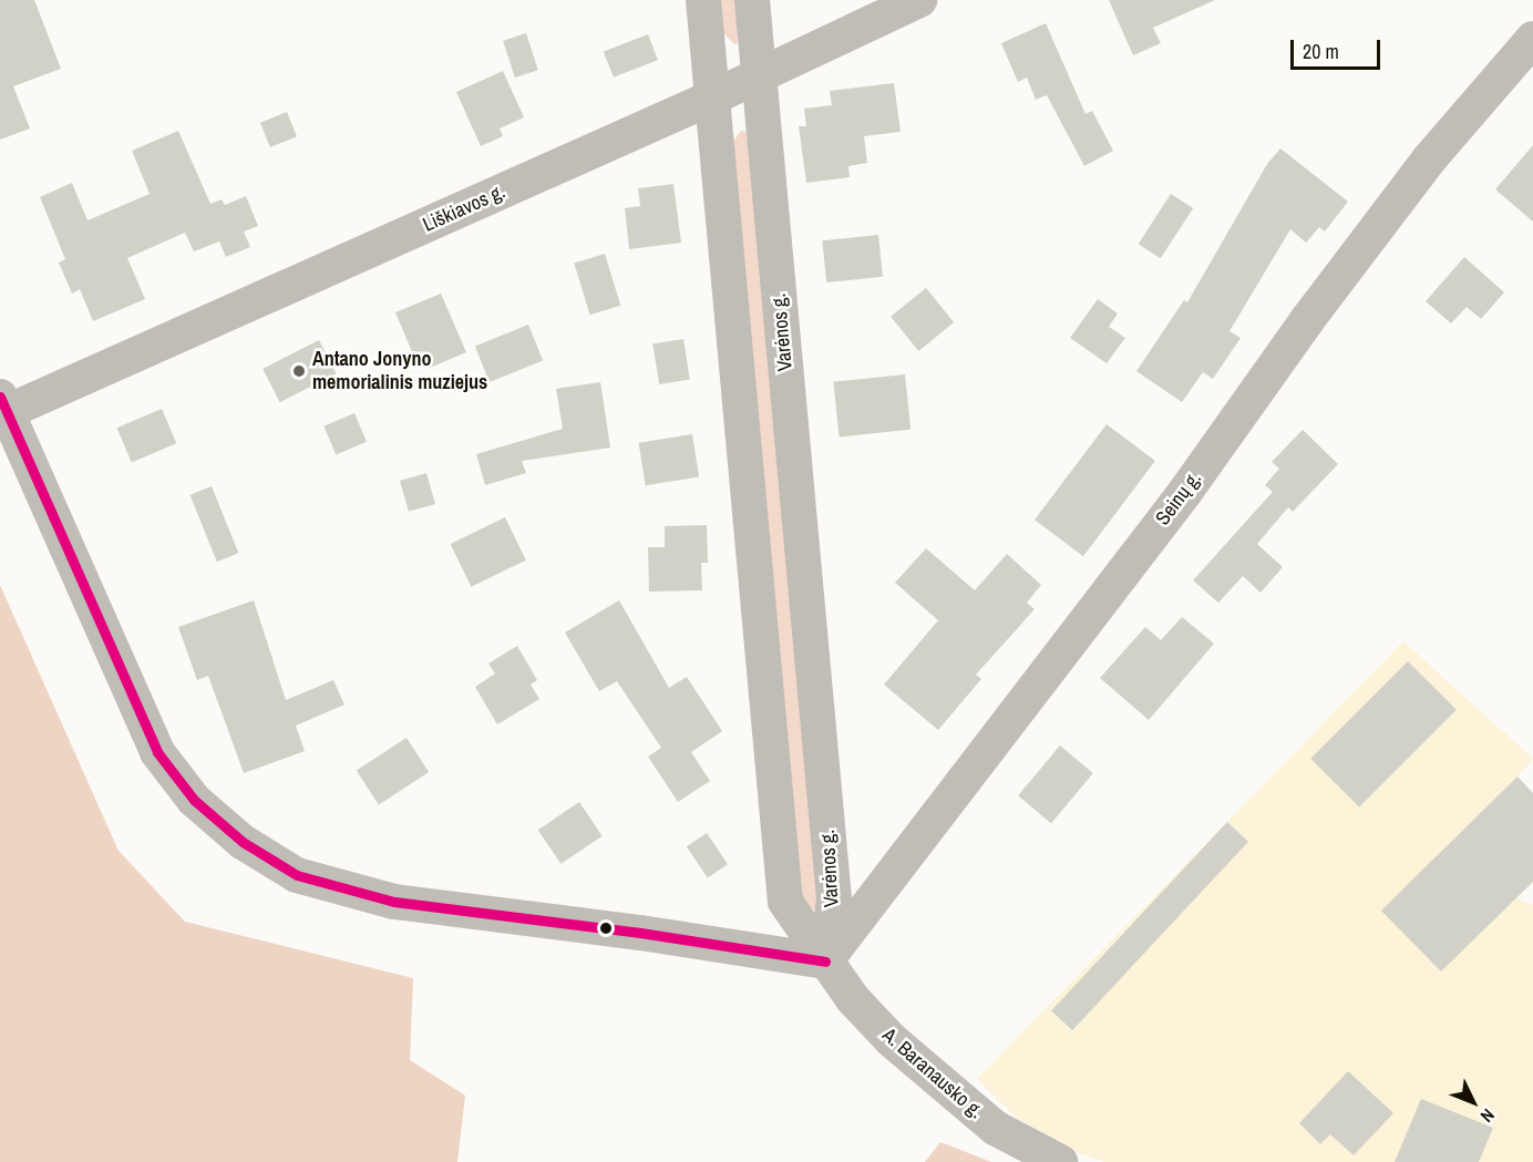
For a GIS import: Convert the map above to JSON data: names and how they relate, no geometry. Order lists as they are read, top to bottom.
{
  "streets": {
    "street": [
      "Liškiavos g.",
      "Varėnos g.",
      "Seinų g.",
      "A. Baranausko g."
    ]
  },
  "crossings": [
    ["Liškiavos g.", "Varėnos g."],
    ["Varėnos g.", "Seinų g."],
    ["Varėnos g.", "A. Baranausko g."],
    ["Seinų g.", "A. Baranausko g."]
  ],
  "places": ["Antano Jonyno memorialinis muziejus"],
  "scale_bar": "20 m",
  "north": "bottom right"
}
